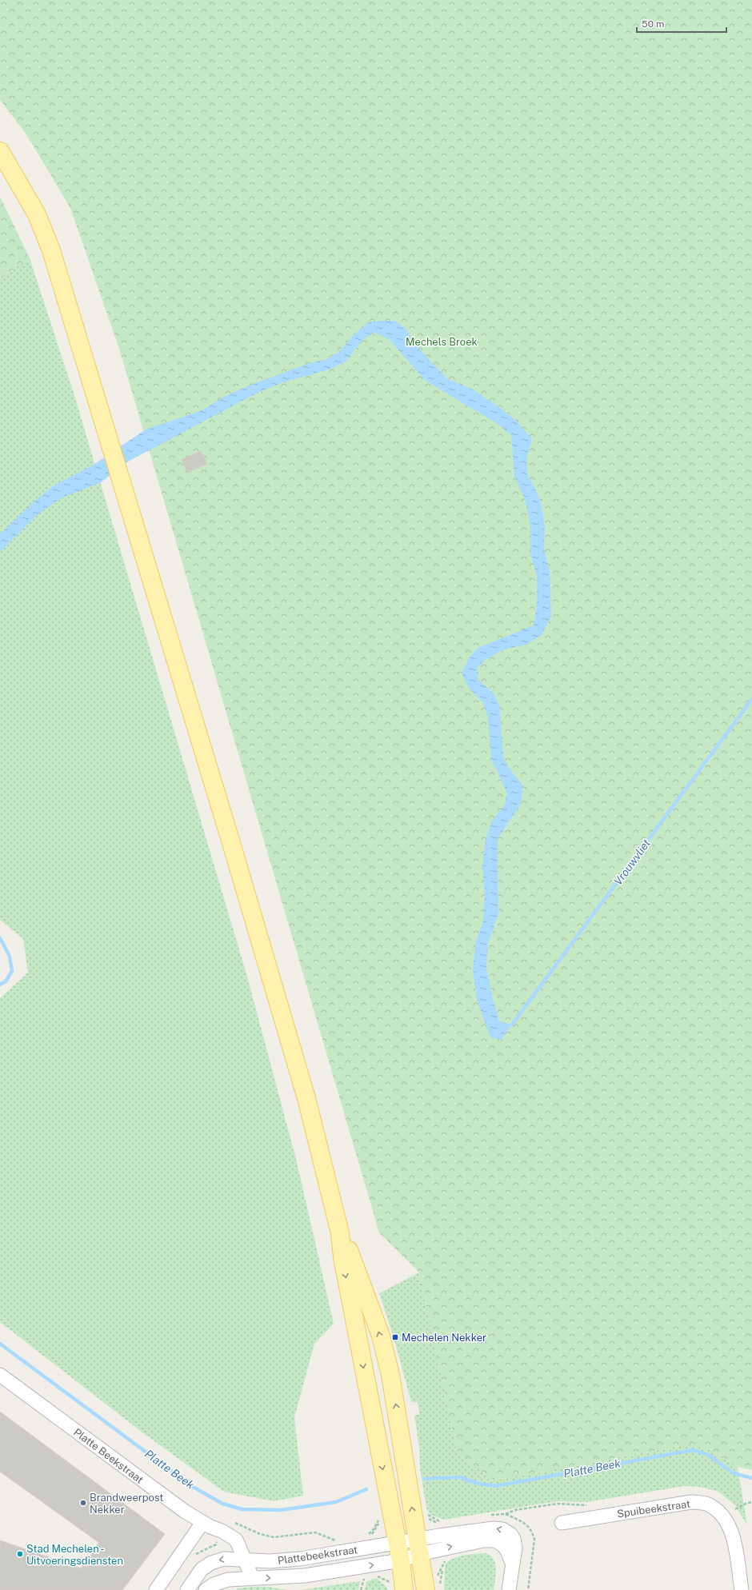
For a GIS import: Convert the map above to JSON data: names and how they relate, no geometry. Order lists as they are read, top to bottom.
{
  "streets": {
    "street": ["Platte Beekstraat", "Spuibeekstraat", "Plattebeekstraat"]
  },
  "crossings": [
    ["Platte Beekstraat", "Plattebeekstraat"]
  ],
  "water": ["Vrouwvliet", "Platte Beek"],
  "parks": ["Mechels Broek"],
  "places": {
    "transit": ["Mechelen Nekker"],
    "other": ["Brandweerpost Nekker", "Stad Mechelen - Uitvoeringsdiensten"]
  },
  "scale_bar": "50 m"
}
